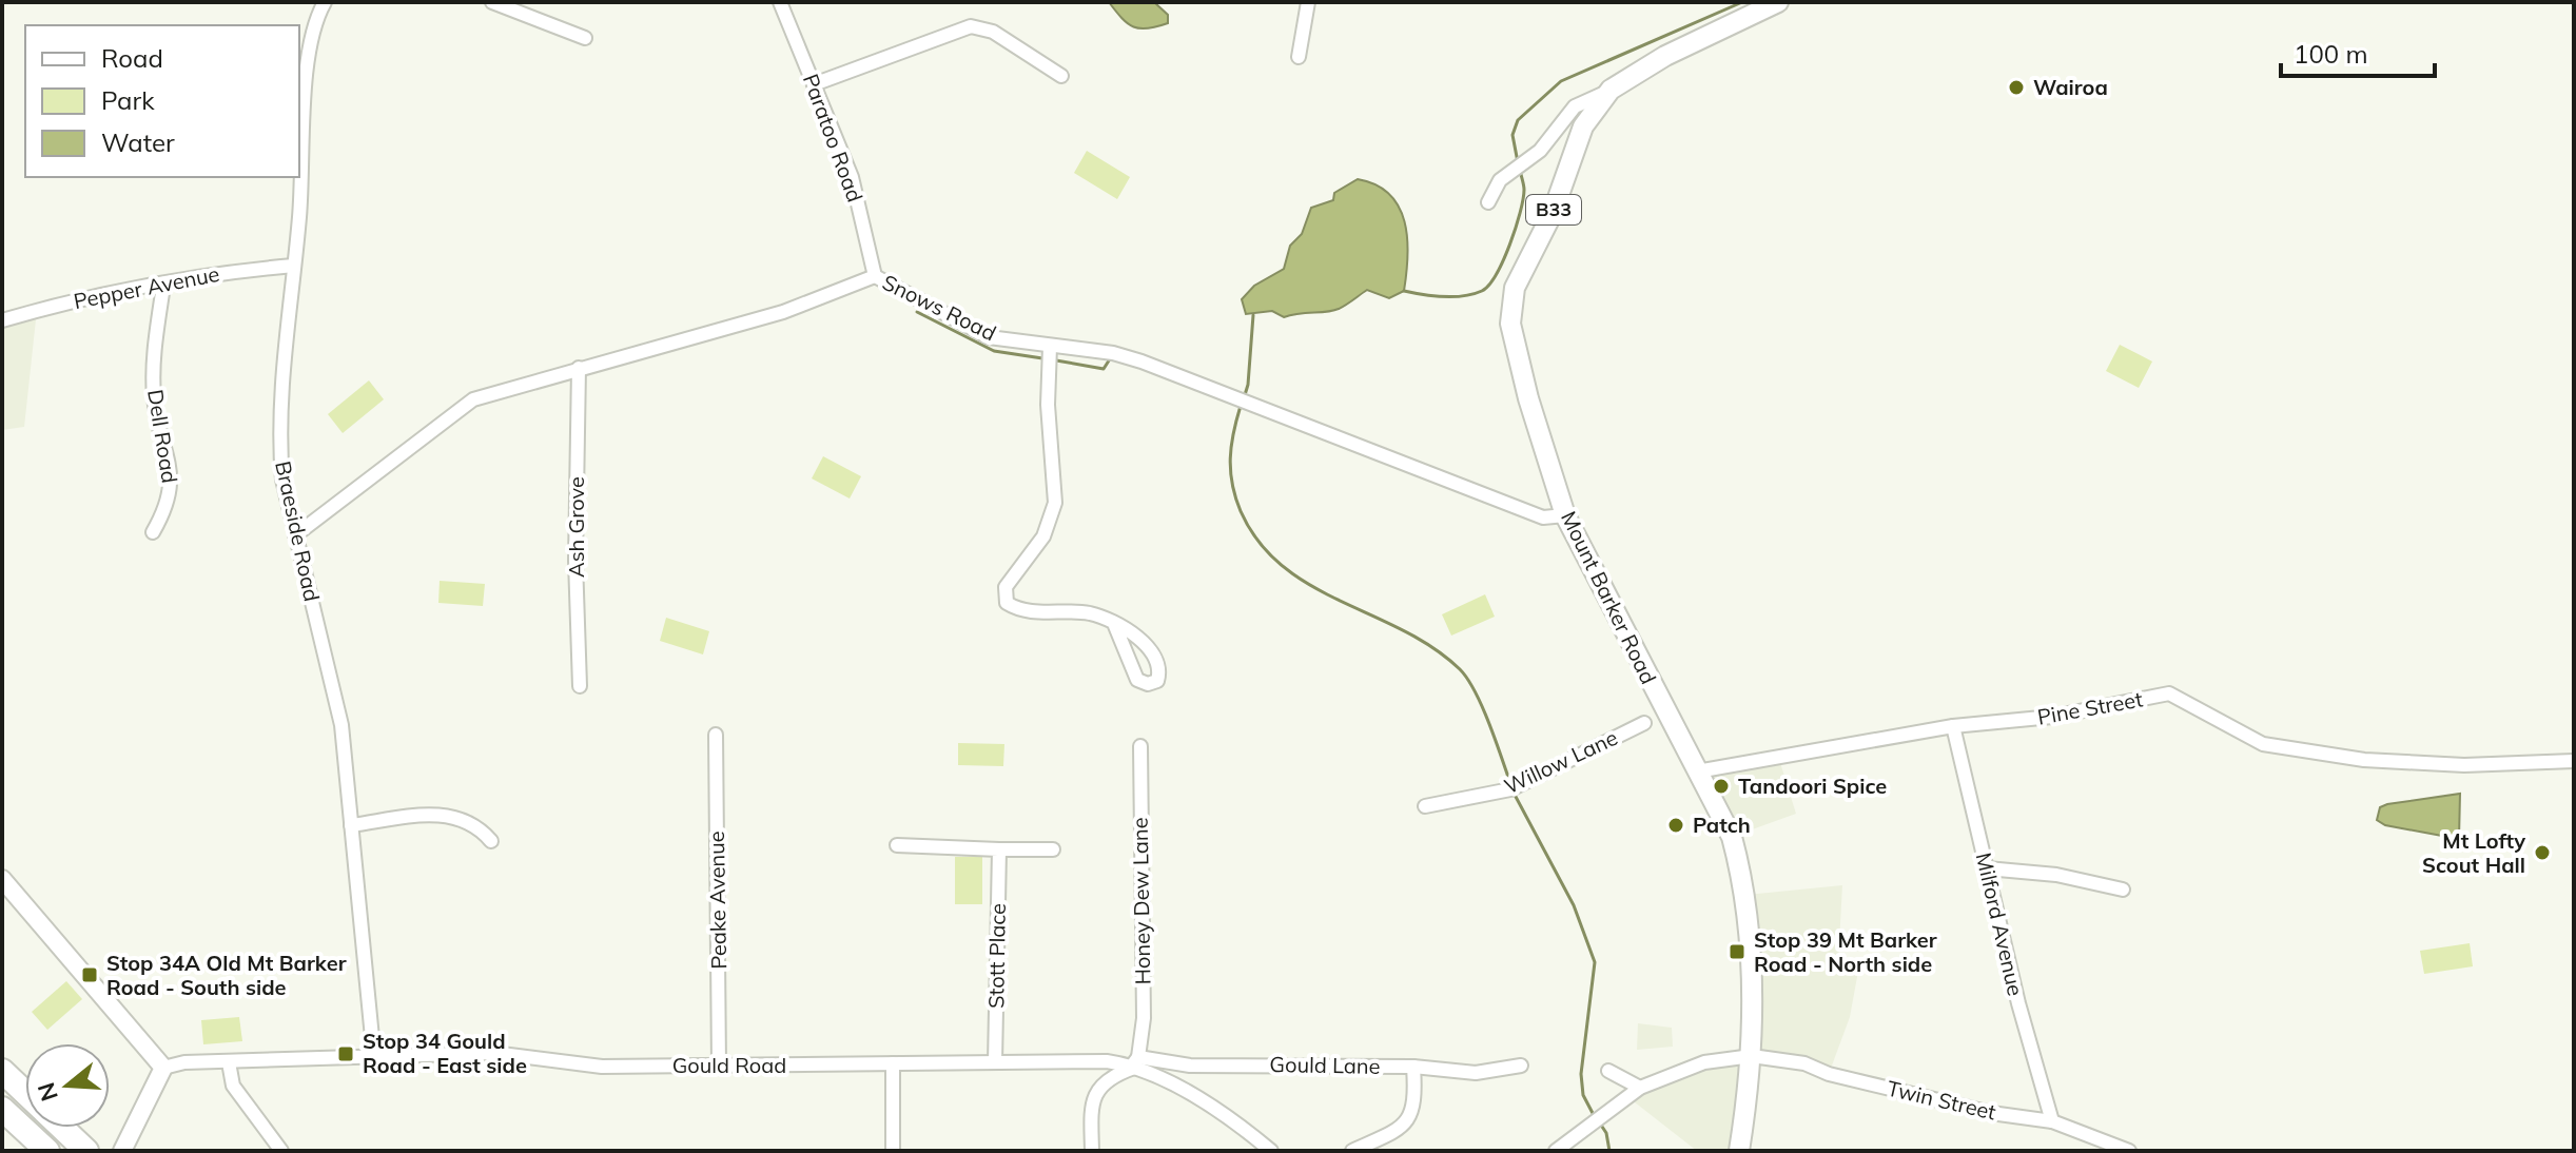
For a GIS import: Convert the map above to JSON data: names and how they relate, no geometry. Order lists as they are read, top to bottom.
{
  "streets": {
    "main road": ["B33", "Mount Barker Road"],
    "street": [
      "Paratoo Road",
      "Pepper Avenue",
      "Snows Road",
      "Dell Road",
      "Ash Grove",
      "Braeside Road",
      "Pine Street",
      "Willow Lane",
      "Peake Avenue",
      "Honey Dew Lane",
      "Milford Avenue",
      "Stott Place",
      "Gould Road",
      "Gould Lane",
      "Twin Street"
    ]
  },
  "crossings": [
    ["Paratoo Road", "Snows Road"],
    ["Pepper Avenue", "Dell Road"],
    ["Pepper Avenue", "Braeside Road"],
    ["Snows Road", "Ash Grove"],
    ["Snows Road", "Braeside Road"],
    ["Snows Road", "Mount Barker Road"],
    ["Braeside Road", "Gould Road"],
    ["Mount Barker Road", "Pine Street"],
    ["Mount Barker Road", "Twin Street"],
    ["Pine Street", "Milford Avenue"],
    ["Peake Avenue", "Gould Road"],
    ["Honey Dew Lane", "Gould Road"],
    ["Honey Dew Lane", "Gould Lane"],
    ["Milford Avenue", "Twin Street"],
    ["Stott Place", "Gould Road"],
    ["Gould Road", "Gould Lane"]
  ],
  "places": {
    "other": [
      "Wairoa",
      "Tandoori Spice",
      "Patch",
      "Mt Lofty Scout Hall"
    ],
    "transit": ["Stop 39 Mt Barker Road - North side", "Stop 34A Old Mt Barker Road - South side", "Stop 34 Gould Road - East side"]
  },
  "legend": ["Road", "Park", "Water"],
  "scale_bar": "100 m",
  "north": "left"
}
